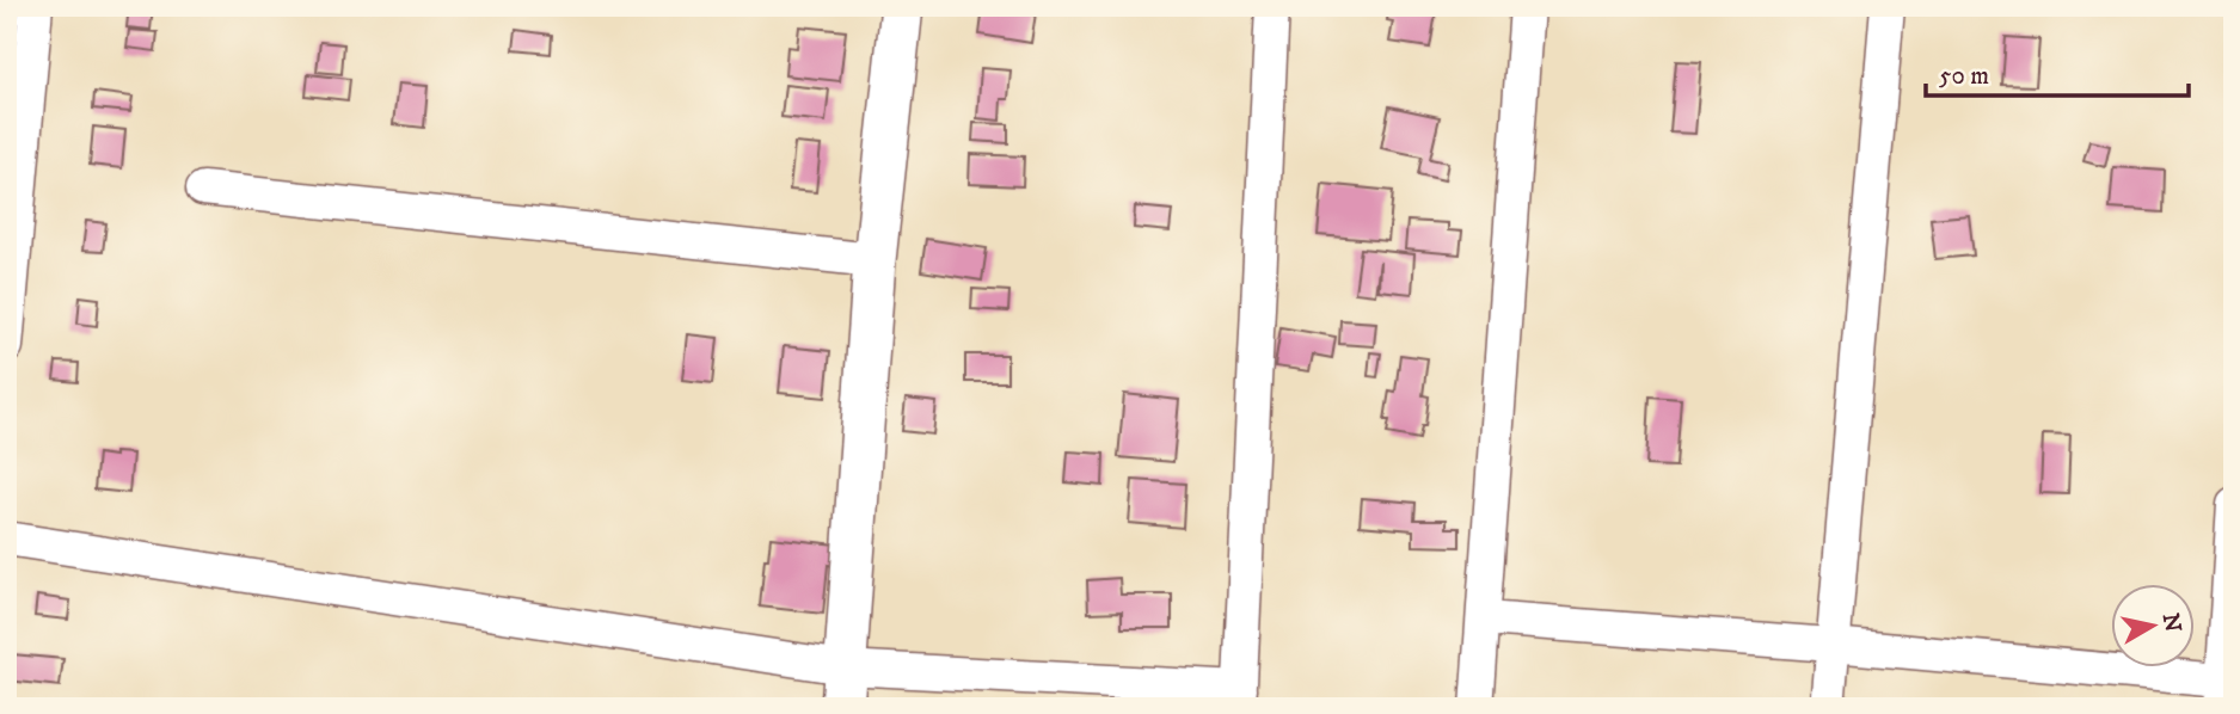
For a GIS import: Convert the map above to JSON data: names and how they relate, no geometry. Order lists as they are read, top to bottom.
{
  "scale_bar": "50 m",
  "north": "right"
}
